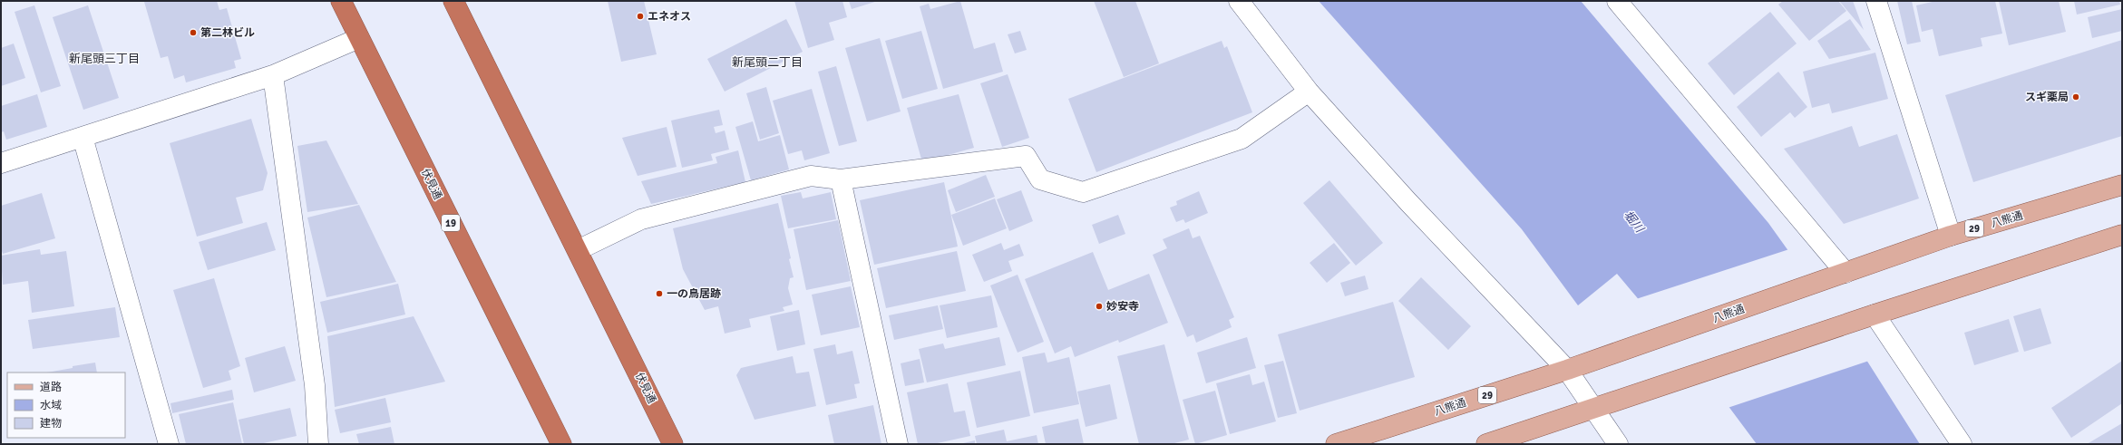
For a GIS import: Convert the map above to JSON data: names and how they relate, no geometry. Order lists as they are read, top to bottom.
{
  "streets": {
    "highway": ["伏見通", "19"],
    "main road": ["八熊通", "29"]
  },
  "districts": ["新尾頭三丁目", "新尾頭二丁目"],
  "water": ["堀川"],
  "places": [
    "エネオス",
    "第二林ビル",
    "スギ薬局",
    "一の鳥居跡",
    "妙安寺"
  ],
  "legend": ["道路", "水域", "建物"]
}
